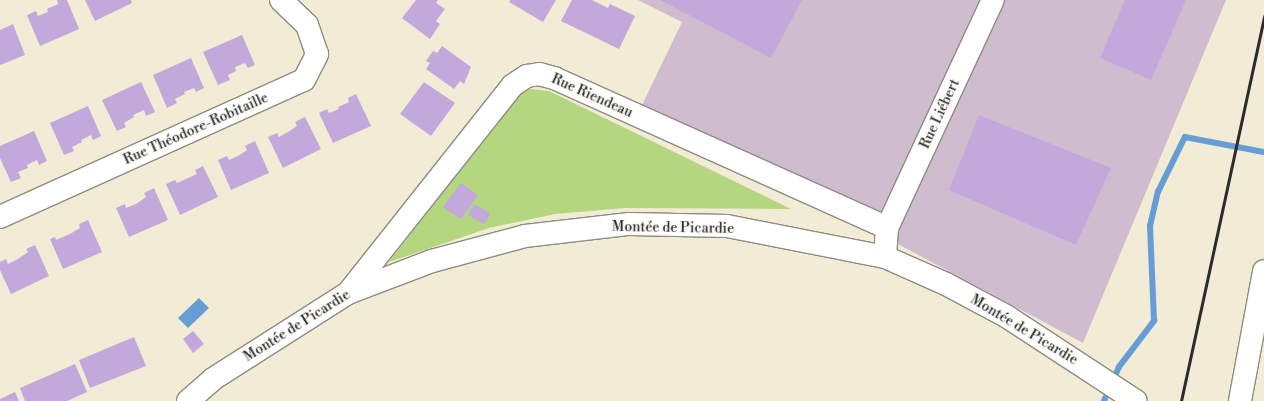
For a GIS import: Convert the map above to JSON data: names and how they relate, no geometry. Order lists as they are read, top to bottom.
{
  "streets": {
    "street": [
      "Rue Riendeau",
      "Rue Liébert",
      "Rue Théodore-Robitaille",
      "Montée de Picardie"
    ]
  },
  "crossings": [
    ["Rue Riendeau", "Rue Liébert"],
    ["Rue Riendeau", "Montée de Picardie"]
  ]
}
